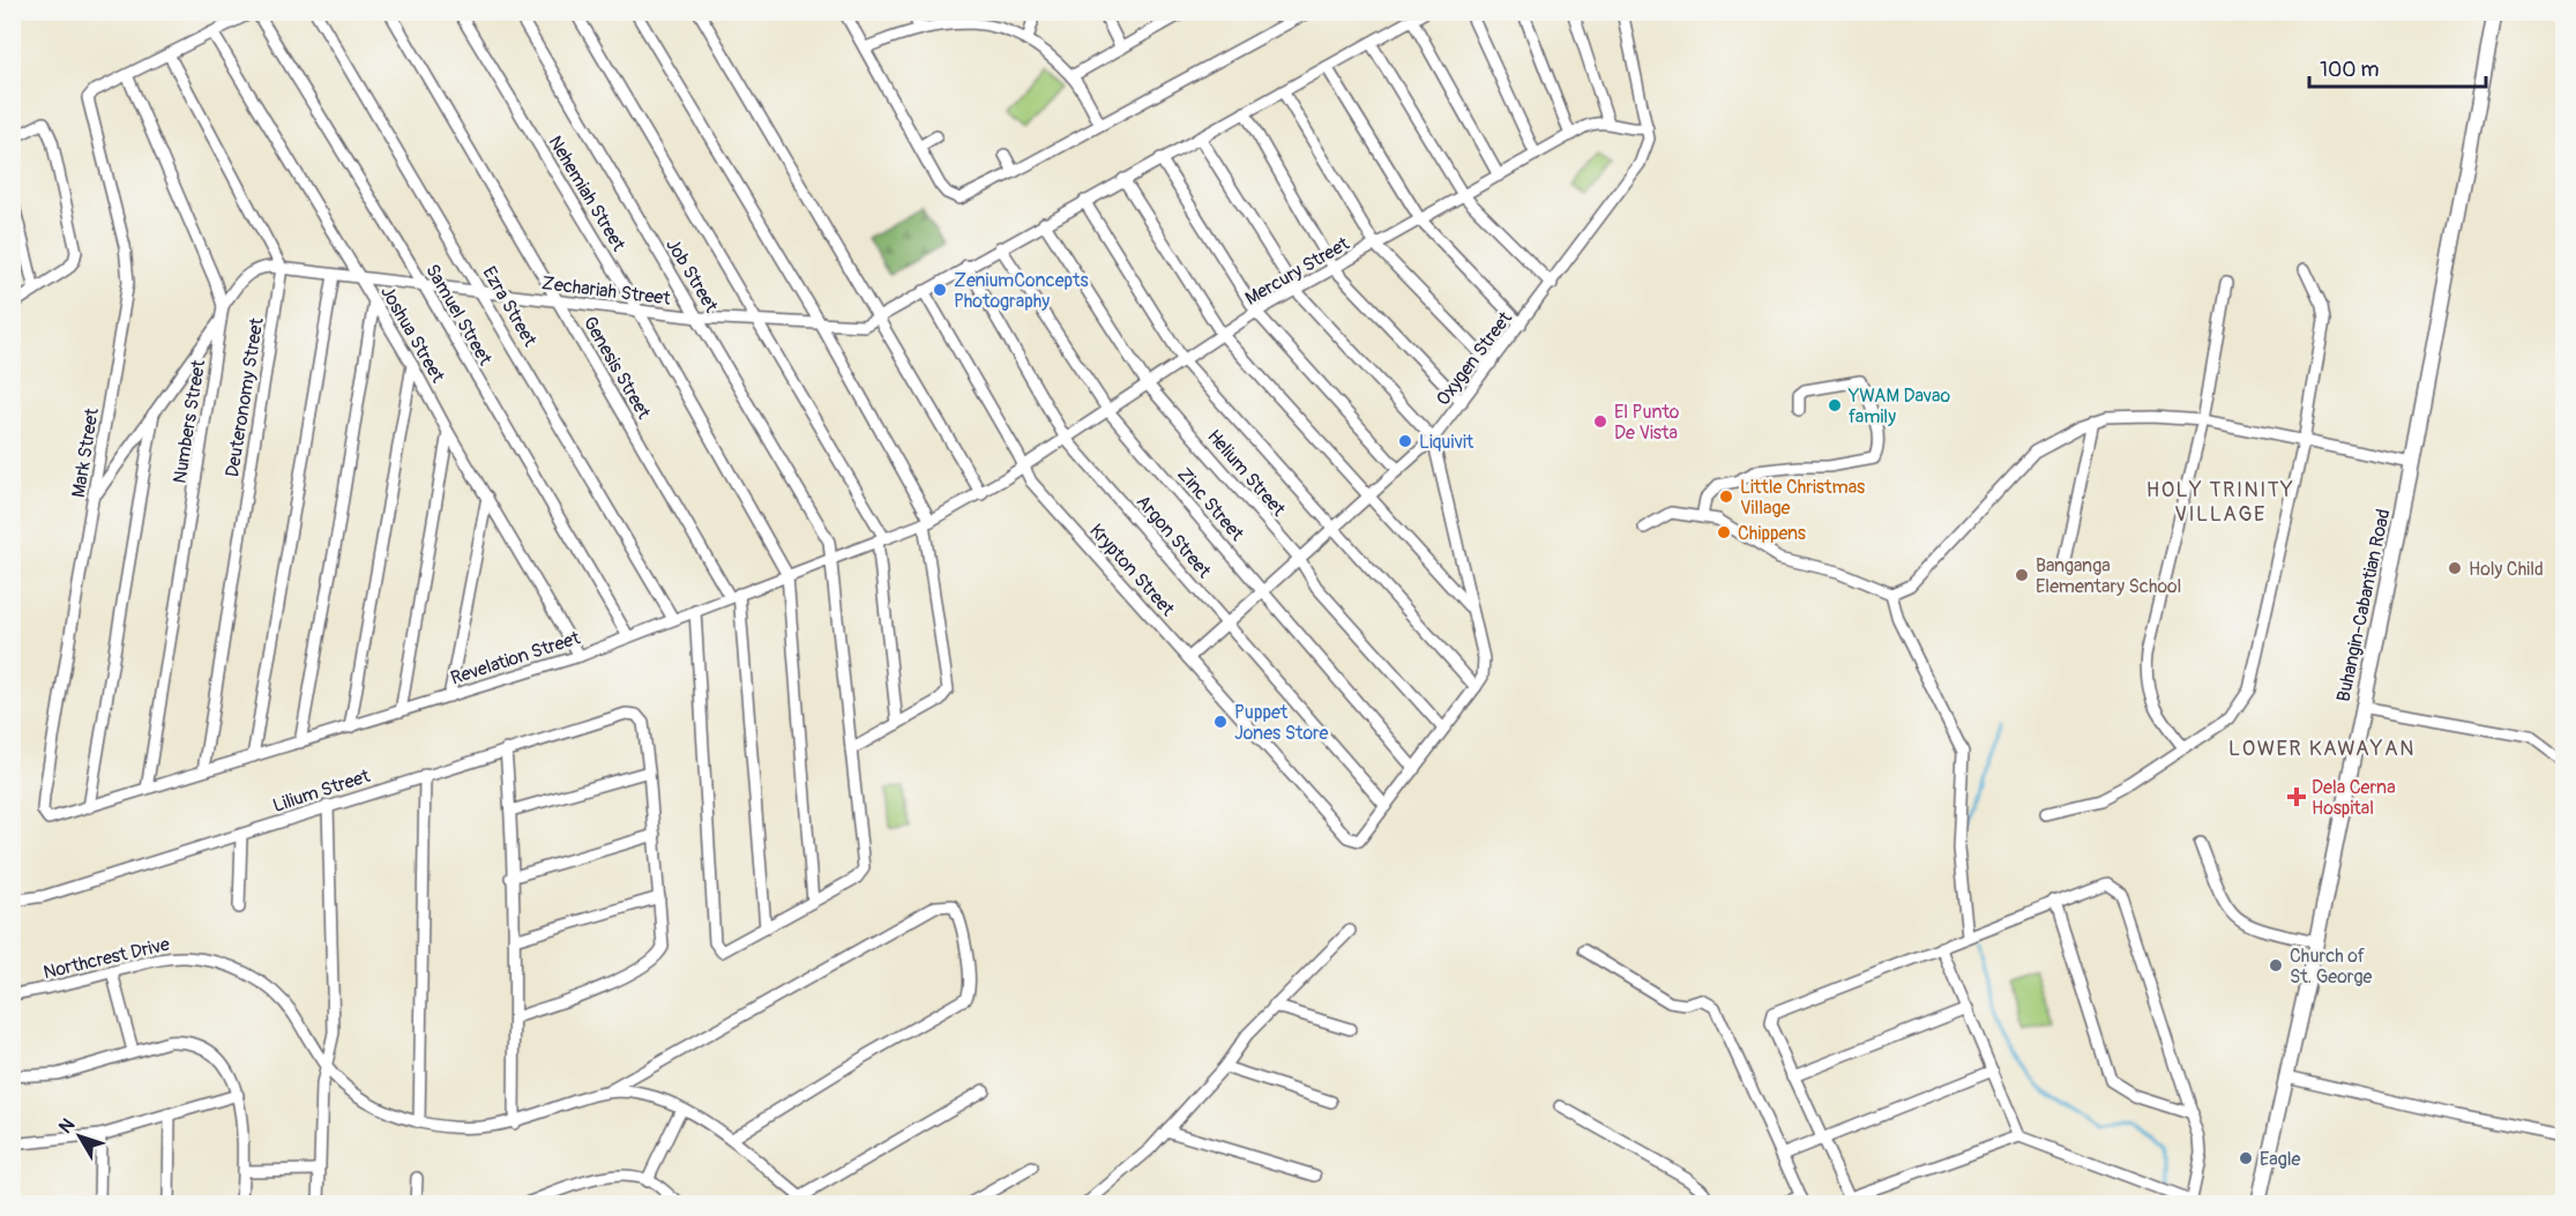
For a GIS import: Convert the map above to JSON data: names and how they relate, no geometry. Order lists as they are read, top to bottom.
{
  "streets": {
    "main road": ["Buhangin-Cabantian Road"],
    "street": [
      "Nehemiah Street",
      "Mercury Street",
      "Job Street",
      "Zechariah Street",
      "Ezra Street",
      "Samuel Street",
      "Joshua Street",
      "Oxygen Street",
      "Genesis Street",
      "Deuteronomy Street",
      "Numbers Street",
      "Mark Street",
      "Helium Street",
      "Zinc Street",
      "Argon Street",
      "Krypton Street",
      "Revelation Street",
      "Lilium Street",
      "Northcrest Drive"
    ]
  },
  "crossings": [
    ["Nehemiah Street", "Zechariah Street"],
    ["Nehemiah Street", "Revelation Street"],
    ["Mercury Street", "Oxygen Street"],
    ["Mercury Street", "Helium Street"],
    ["Mercury Street", "Zinc Street"],
    ["Mercury Street", "Argon Street"],
    ["Mercury Street", "Krypton Street"],
    ["Mercury Street", "Revelation Street"],
    ["Job Street", "Zechariah Street"],
    ["Job Street", "Revelation Street"],
    ["Zechariah Street", "Ezra Street"],
    ["Zechariah Street", "Samuel Street"],
    ["Zechariah Street", "Joshua Street"],
    ["Zechariah Street", "Genesis Street"],
    ["Zechariah Street", "Deuteronomy Street"],
    ["Zechariah Street", "Numbers Street"],
    ["Zechariah Street", "Mark Street"],
    ["Zechariah Street", "Helium Street"],
    ["Zechariah Street", "Zinc Street"],
    ["Zechariah Street", "Argon Street"],
    ["Zechariah Street", "Krypton Street"],
    ["Ezra Street", "Revelation Street"],
    ["Samuel Street", "Revelation Street"],
    ["Joshua Street", "Revelation Street"],
    ["Oxygen Street", "Helium Street"],
    ["Oxygen Street", "Zinc Street"],
    ["Oxygen Street", "Argon Street"],
    ["Oxygen Street", "Krypton Street"],
    ["Genesis Street", "Revelation Street"],
    ["Deuteronomy Street", "Revelation Street"],
    ["Numbers Street", "Mark Street"],
    ["Numbers Street", "Revelation Street"],
    ["Mark Street", "Revelation Street"],
    ["Argon Street", "Krypton Street"]
  ],
  "districts": ["HOLY TRINITY VILLAGE", "LOWER KAWAYAN"],
  "places": {
    "other": [
      "ZeniumConcepts Photography",
      "YWAM Davao family",
      "El Punto De Vista",
      "Liquivit",
      "Little Christmas Village",
      "Chippens",
      "Holy Child",
      "Banganga Elementary School",
      "Puppet Jones Store",
      "Church of St. George",
      "Eagle"
    ],
    "health": ["Dela Cerna Hospital"]
  },
  "scale_bar": "100 m",
  "north": "top left"
}
